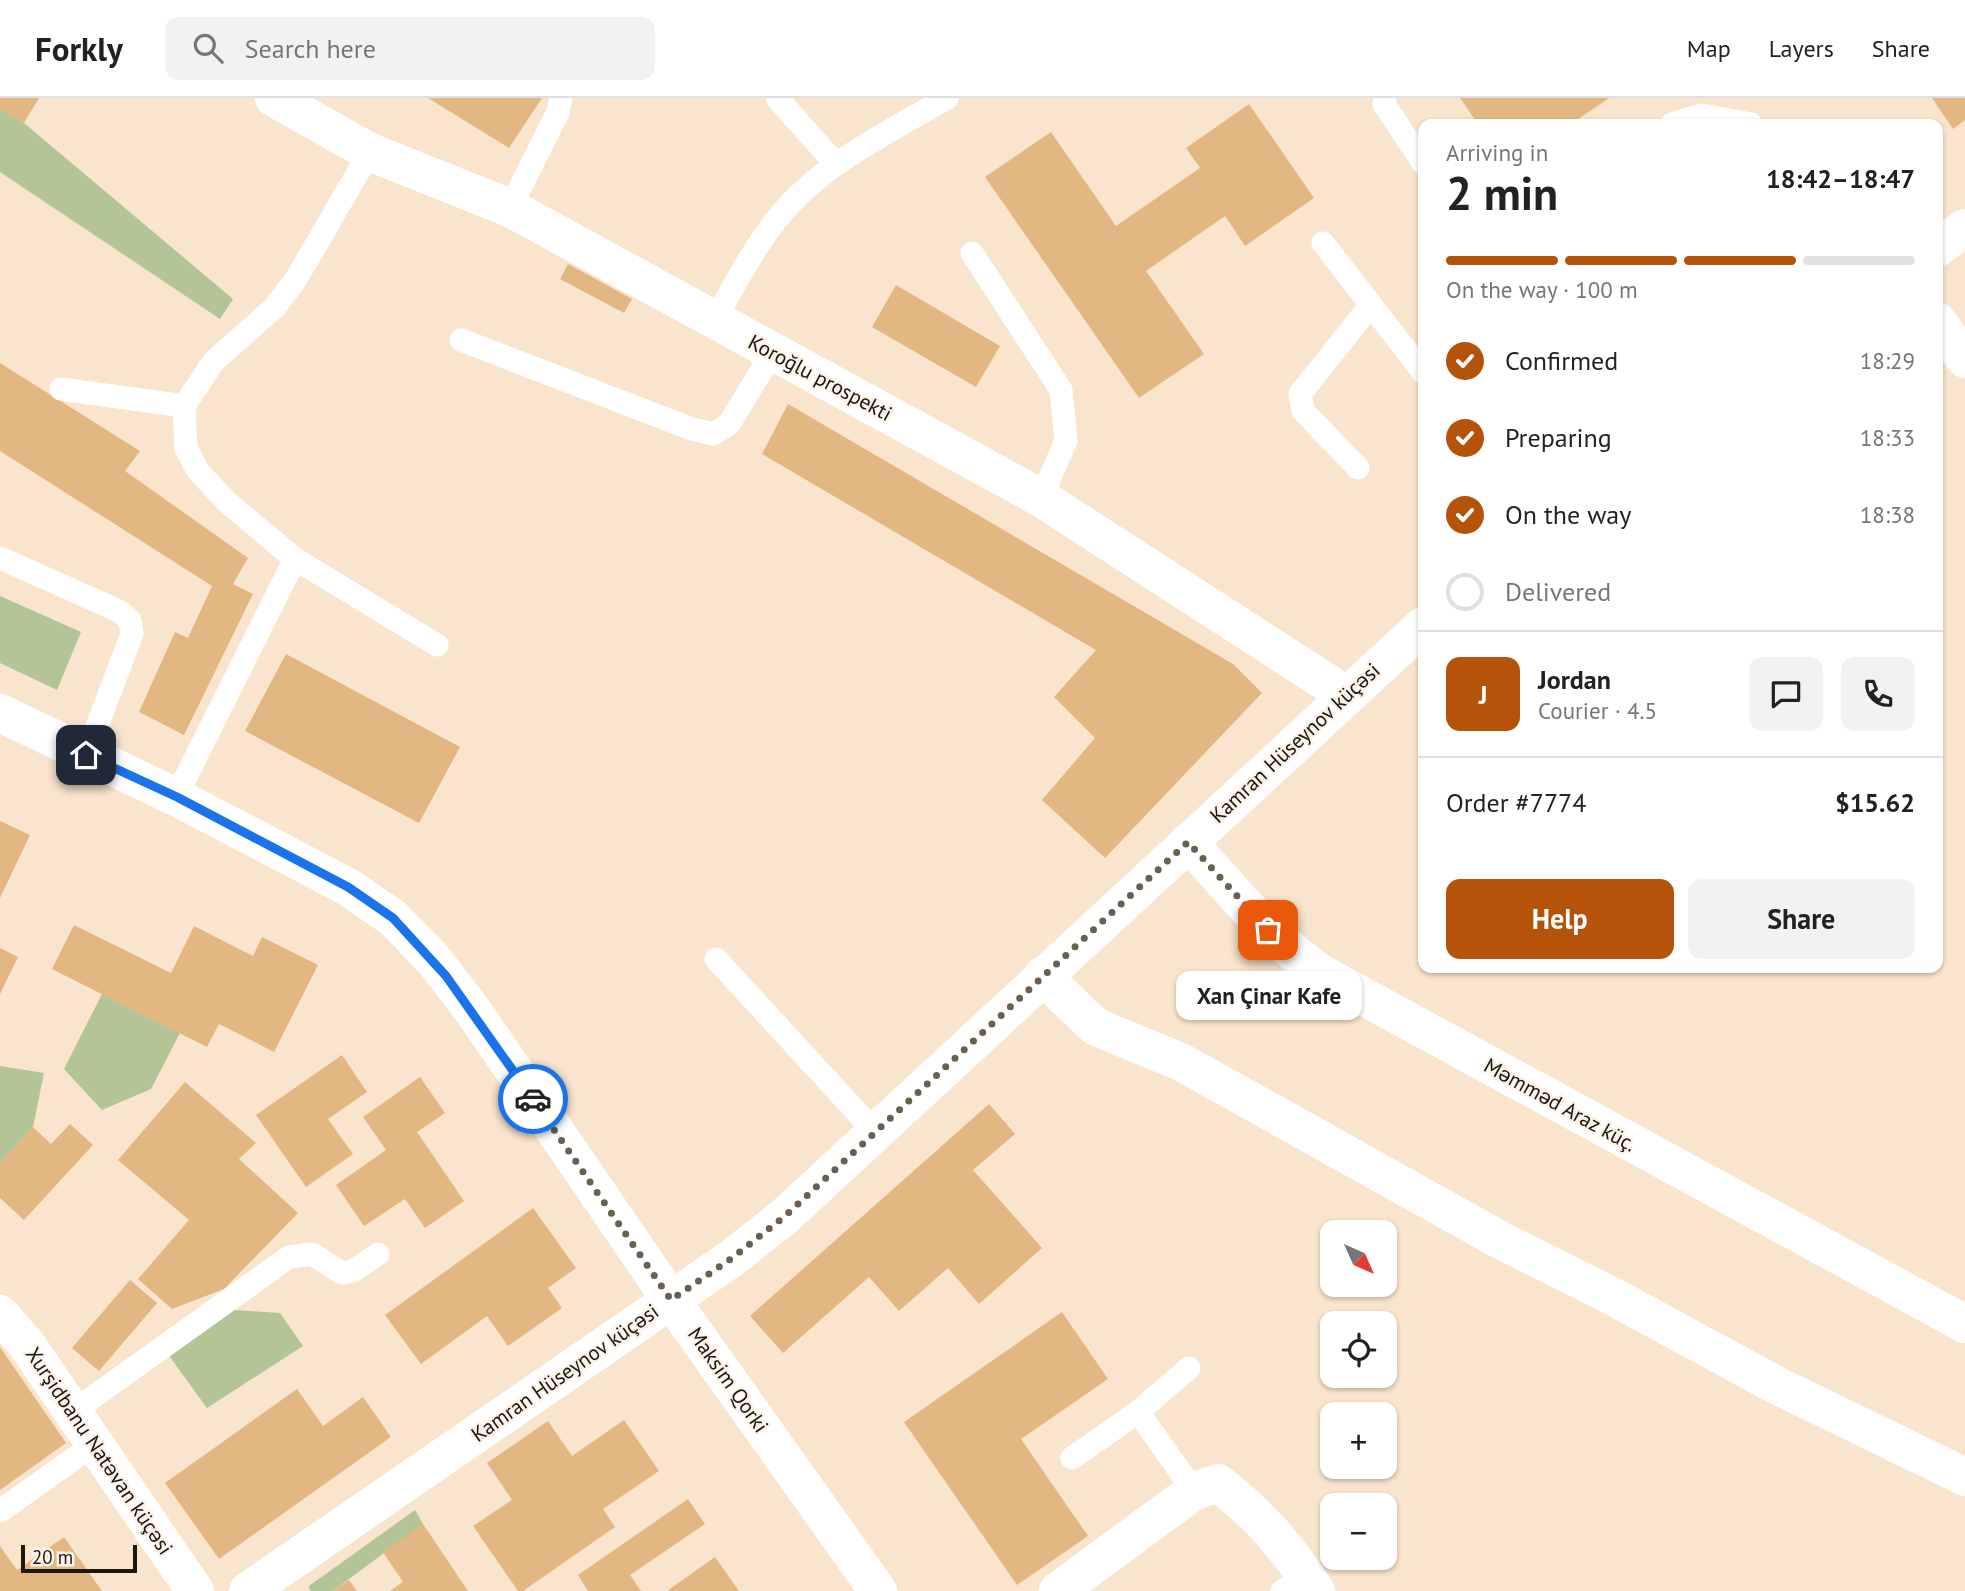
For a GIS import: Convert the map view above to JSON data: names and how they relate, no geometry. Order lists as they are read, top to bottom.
{
  "streets": {
    "street": [
      "Koroğlu prospekti",
      "Kamran Hüseynov küçəsi",
      "Məmməd Araz küç.",
      "Maksim Qorki",
      "Xurşidbanu Natəvan küçəsi"
    ]
  },
  "crossings": [
    ["Koroğlu prospekti", "Kamran Hüseynov küçəsi"],
    ["Kamran Hüseynov küçəsi", "Məmməd Araz küç."],
    ["Kamran Hüseynov küçəsi", "Maksim Qorki"]
  ],
  "places": ["Xan Çinar Kafe"],
  "scale_bar": "20 m",
  "north": "bottom right",
  "page": {
    "header": "Forkly",
    "search": "Search here",
    "nav": ["Map", "Layers", "Share"],
    "heading": ["2 min", "Arriving in", "18:42–18:47"],
    "panel": [
      "Jordan",
      "Courier · 4.5",
      "Order #7774",
      "$15.62"
    ],
    "bar": "On the way · 100 m",
    "list": [
      ["Confirmed", "18:29"],
      ["Preparing", "18:33"],
      ["On the way", "18:38"],
      "Delivered"
    ],
    "round": "J",
    "buttons": ["Help", "Share"],
    "bubble": "Xan Çinar Kafe",
    "map_buttons": ["+", "−"],
    "scale": "20 m"
  }
}
